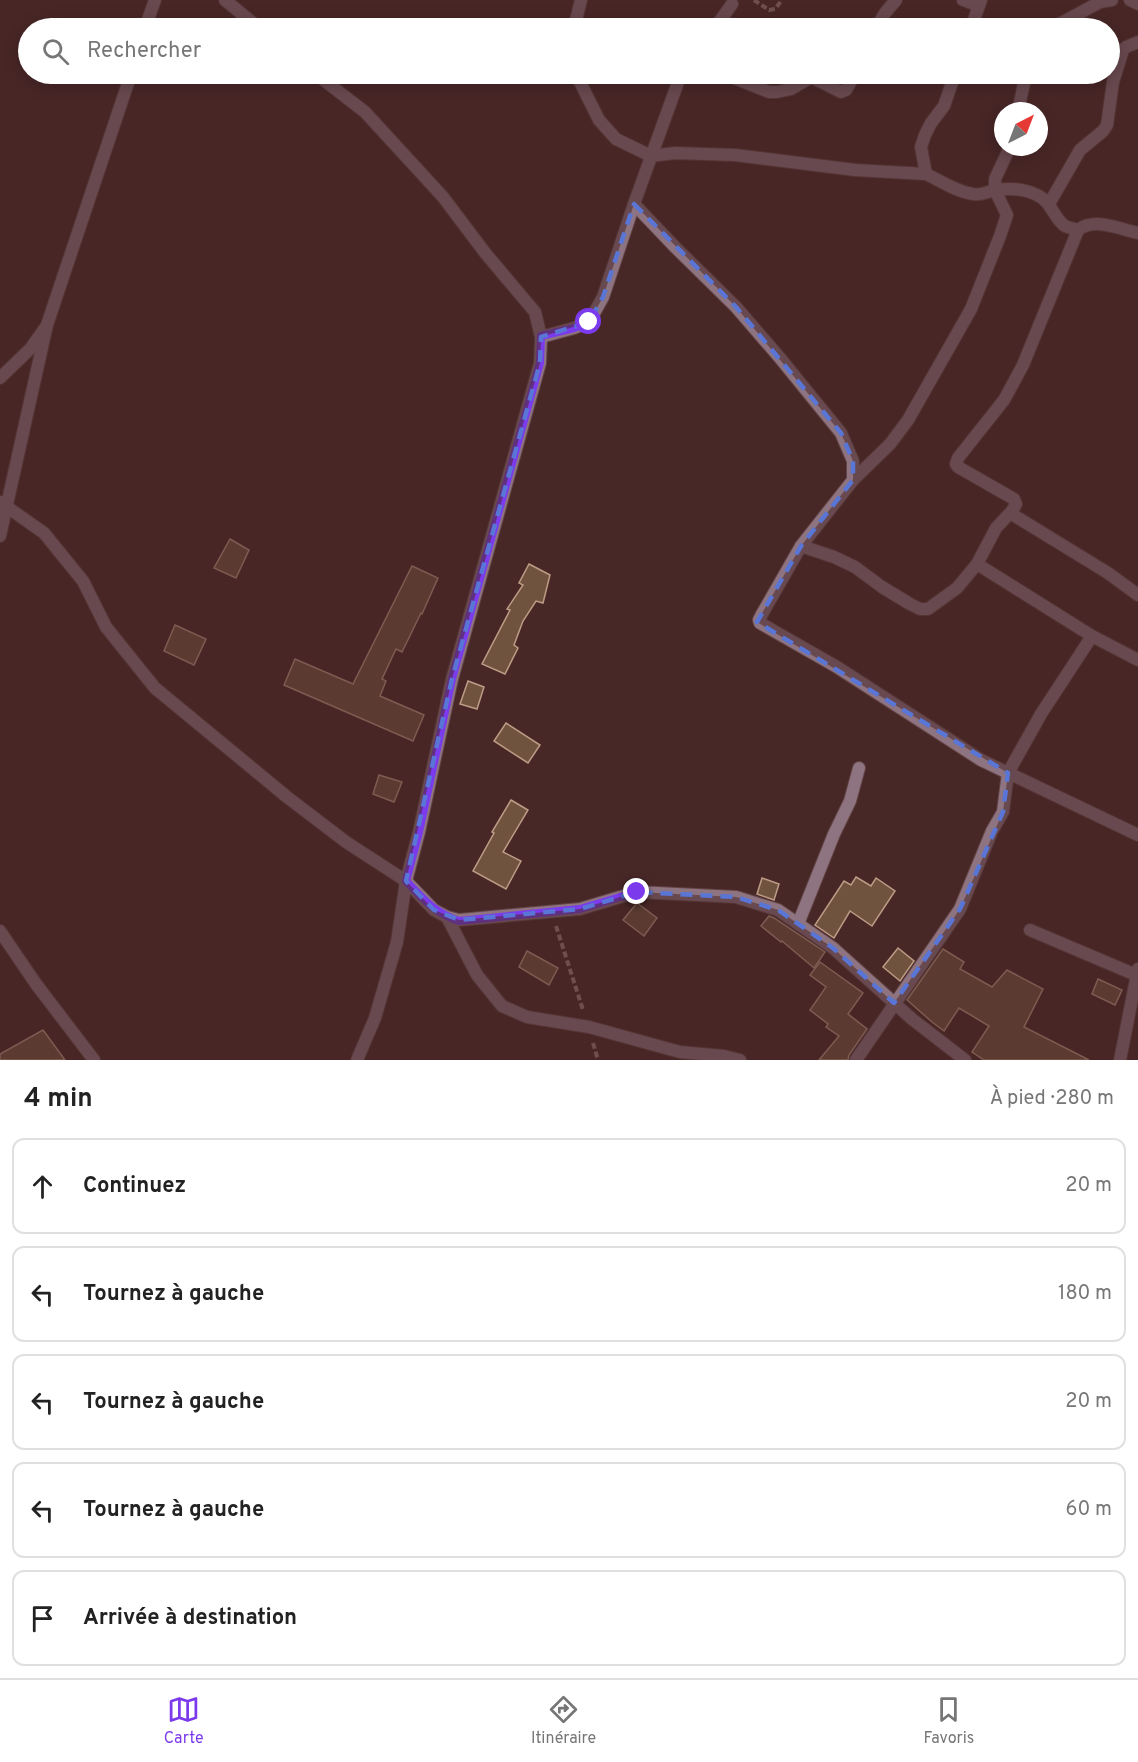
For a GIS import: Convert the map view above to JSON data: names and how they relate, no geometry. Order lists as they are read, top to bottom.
{
  "north": "top right",
  "page": {
    "search": "Rechercher",
    "heading": ["4 min", "À pied · 280 m"],
    "list": [
      ["Continuez", "20 m"],
      ["Tournez à gauche", "180 m"],
      ["Tournez à gauche", "20 m"],
      ["Tournez à gauche", "60 m"],
      "Arrivée à destination"
    ],
    "nav": ["Carte", "Itinéraire", "Favoris"]
  }
}
